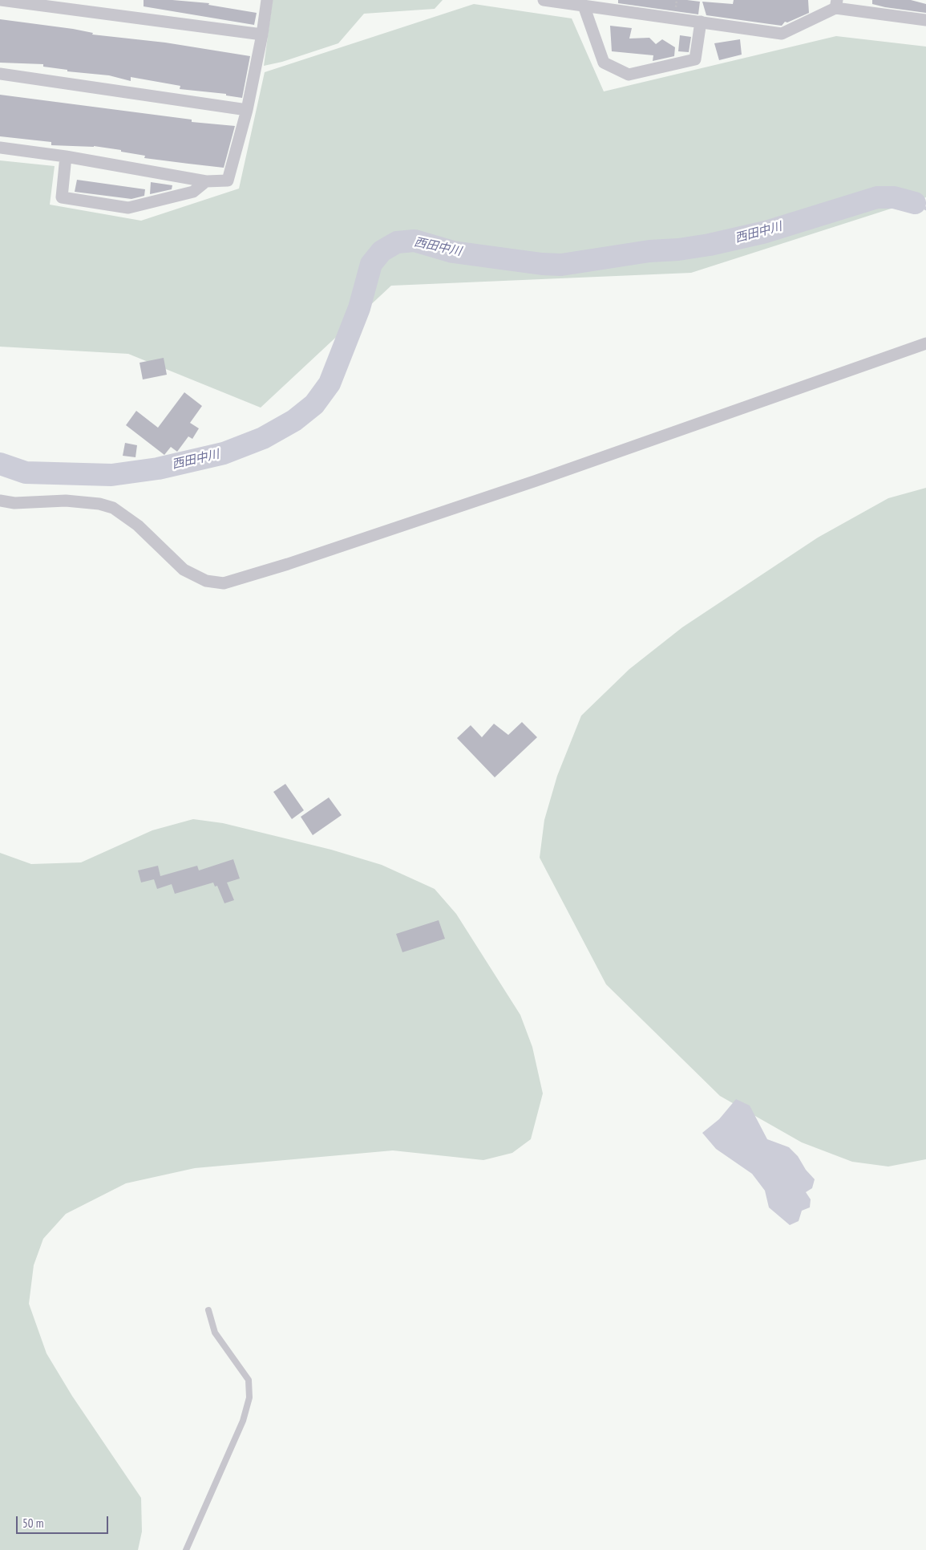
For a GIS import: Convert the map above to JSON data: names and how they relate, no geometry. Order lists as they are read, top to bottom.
{
  "water": ["西田中川"],
  "scale_bar": "50 m"
}
